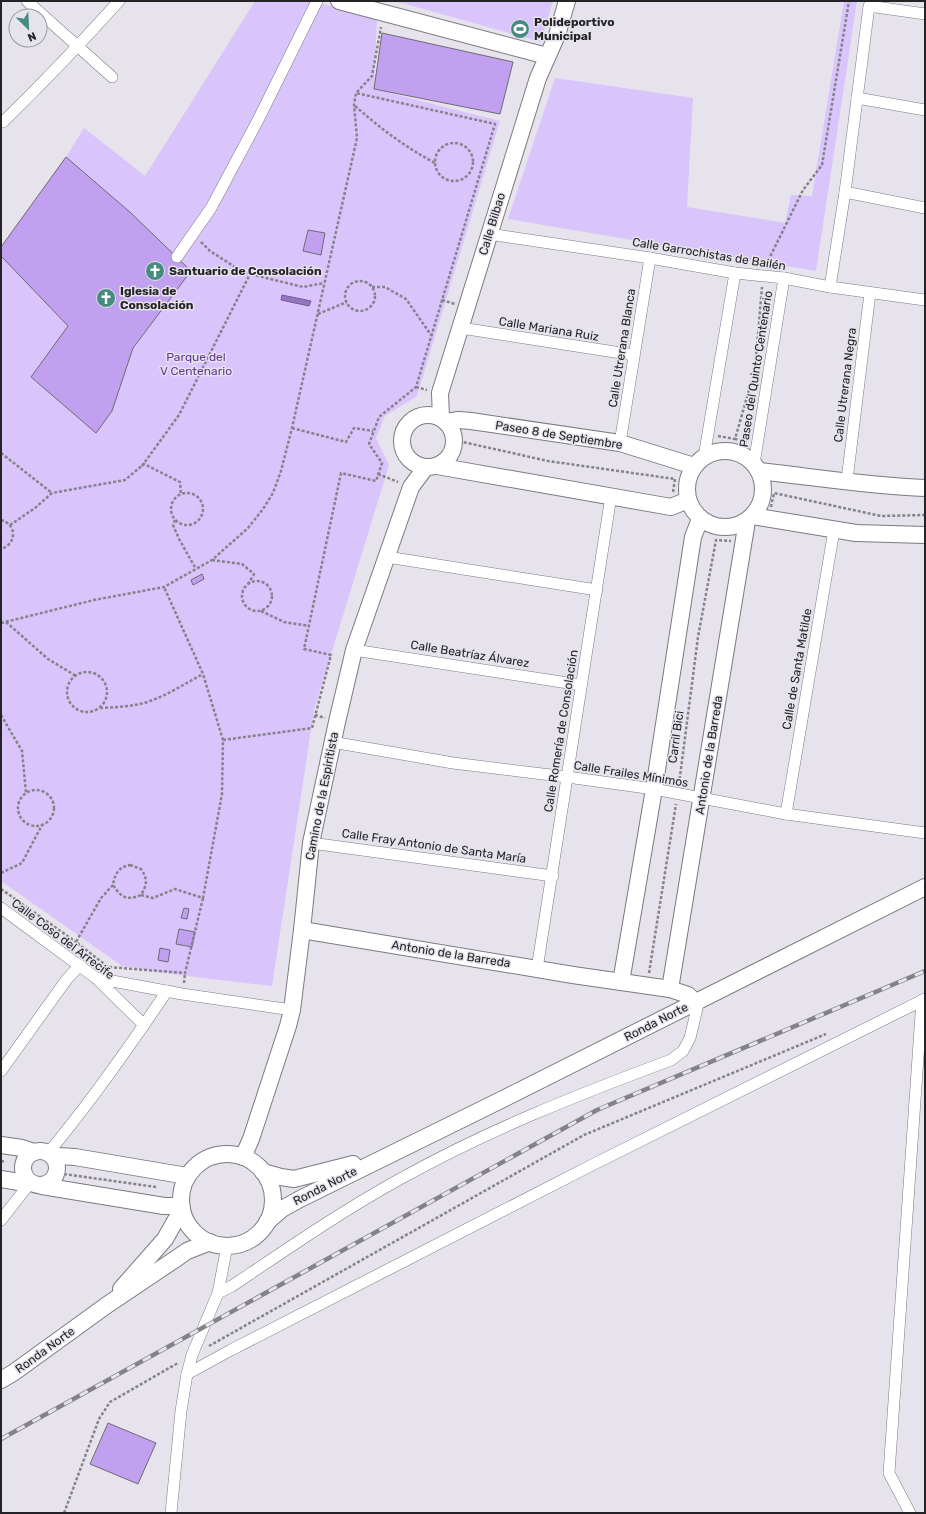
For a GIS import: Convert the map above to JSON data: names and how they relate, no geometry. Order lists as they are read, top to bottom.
{
  "streets": {
    "street": [
      "Calle Bilbao",
      "Calle Garrochistas de Bailén",
      "Calle Mariana Ruiz",
      "Calle Utrerana Blanca",
      "Paseo del Quinto Centenario",
      "Calle Utrerana Negra",
      "Paseo 8 de Septiembre",
      "Calle Beatríaz Álvarez",
      "Calle de Santa Matilde",
      "Calle Romería de Consolación",
      "Antonio de la Barreda",
      "Calle Frailes Mínimos",
      "Camino de la Espiritista",
      "Calle Fray Antonio de Santa María",
      "Calle Coso del Arrecife",
      "Ronda Norte"
    ],
    "path": ["Carril Bici"]
  },
  "crossings": [
    ["Calle Bilbao", "Calle Garrochistas de Bailén"],
    ["Calle Bilbao", "Calle Mariana Ruiz"],
    ["Calle Bilbao", "Paseo 8 de Septiembre"],
    ["Calle Bilbao", "Camino de la Espiritista"],
    ["Calle Garrochistas de Bailén", "Calle Utrerana Blanca"],
    ["Calle Garrochistas de Bailén", "Paseo del Quinto Centenario"],
    ["Calle Garrochistas de Bailén", "Calle Utrerana Negra"],
    ["Calle Mariana Ruiz", "Calle Utrerana Blanca"],
    ["Calle Utrerana Blanca", "Paseo 8 de Septiembre"],
    ["Paseo del Quinto Centenario", "Paseo 8 de Septiembre"],
    ["Paseo del Quinto Centenario", "Antonio de la Barreda"],
    ["Paseo 8 de Septiembre", "Antonio de la Barreda"],
    ["Paseo 8 de Septiembre", "Camino de la Espiritista"],
    ["Calle Beatríaz Álvarez", "Calle Romería de Consolación"],
    ["Calle Beatríaz Álvarez", "Camino de la Espiritista"],
    ["Calle de Santa Matilde", "Calle Frailes Mínimos"],
    ["Calle Romería de Consolación", "Antonio de la Barreda"],
    ["Calle Romería de Consolación", "Calle Frailes Mínimos"],
    ["Calle Romería de Consolación", "Calle Fray Antonio de Santa María"],
    ["Carril Bici", "Antonio de la Barreda"],
    ["Carril Bici", "Calle Frailes Mínimos"],
    ["Antonio de la Barreda", "Calle Frailes Mínimos"],
    ["Antonio de la Barreda", "Camino de la Espiritista"],
    ["Antonio de la Barreda", "Ronda Norte"],
    ["Calle Frailes Mínimos", "Camino de la Espiritista"],
    ["Camino de la Espiritista", "Calle Fray Antonio de Santa María"],
    ["Camino de la Espiritista", "Ronda Norte"]
  ],
  "parks": ["Parque del V Centenario"],
  "places": {
    "sports": ["Polideportivo Municipal"],
    "church": ["Santuario de Consolación", "Iglesia de Consolación"]
  },
  "north": "bottom right"
}
